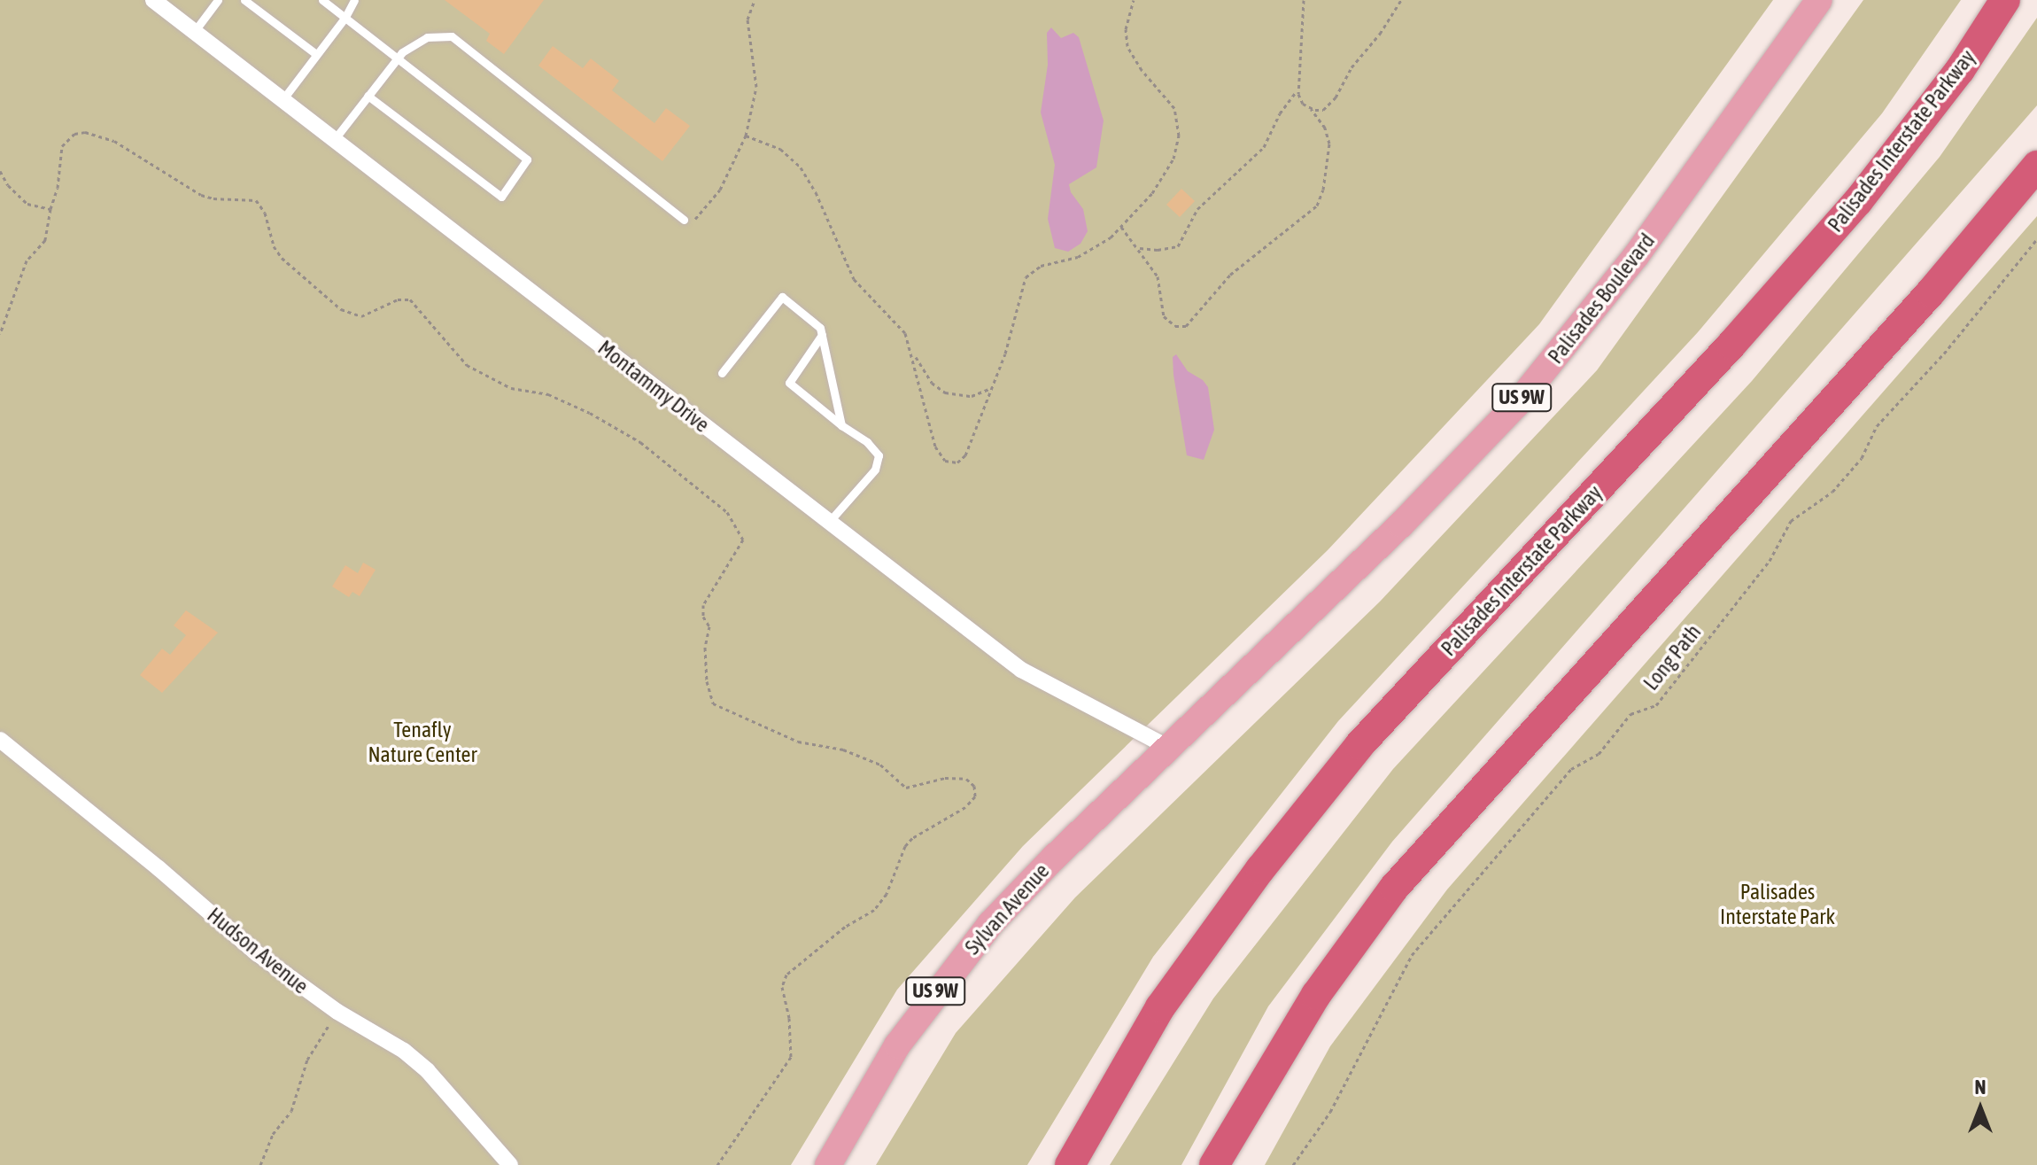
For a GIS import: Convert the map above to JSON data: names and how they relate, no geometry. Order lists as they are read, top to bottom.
{
  "streets": {
    "highway": ["Palisades Interstate Parkway"],
    "main road": ["Palisades Boulevard", "US 9W", "Sylvan Avenue"],
    "street": ["Montammy Drive", "Hudson Avenue"],
    "path": ["Long Path"]
  },
  "crossings": [
    ["Palisades Boulevard", "Montammy Drive"],
    ["Palisades Boulevard", "Sylvan Avenue"],
    ["Montammy Drive", "Sylvan Avenue"]
  ],
  "parks": ["Tenafly Nature Center", "Palisades Interstate Park"],
  "north": "top"
}
